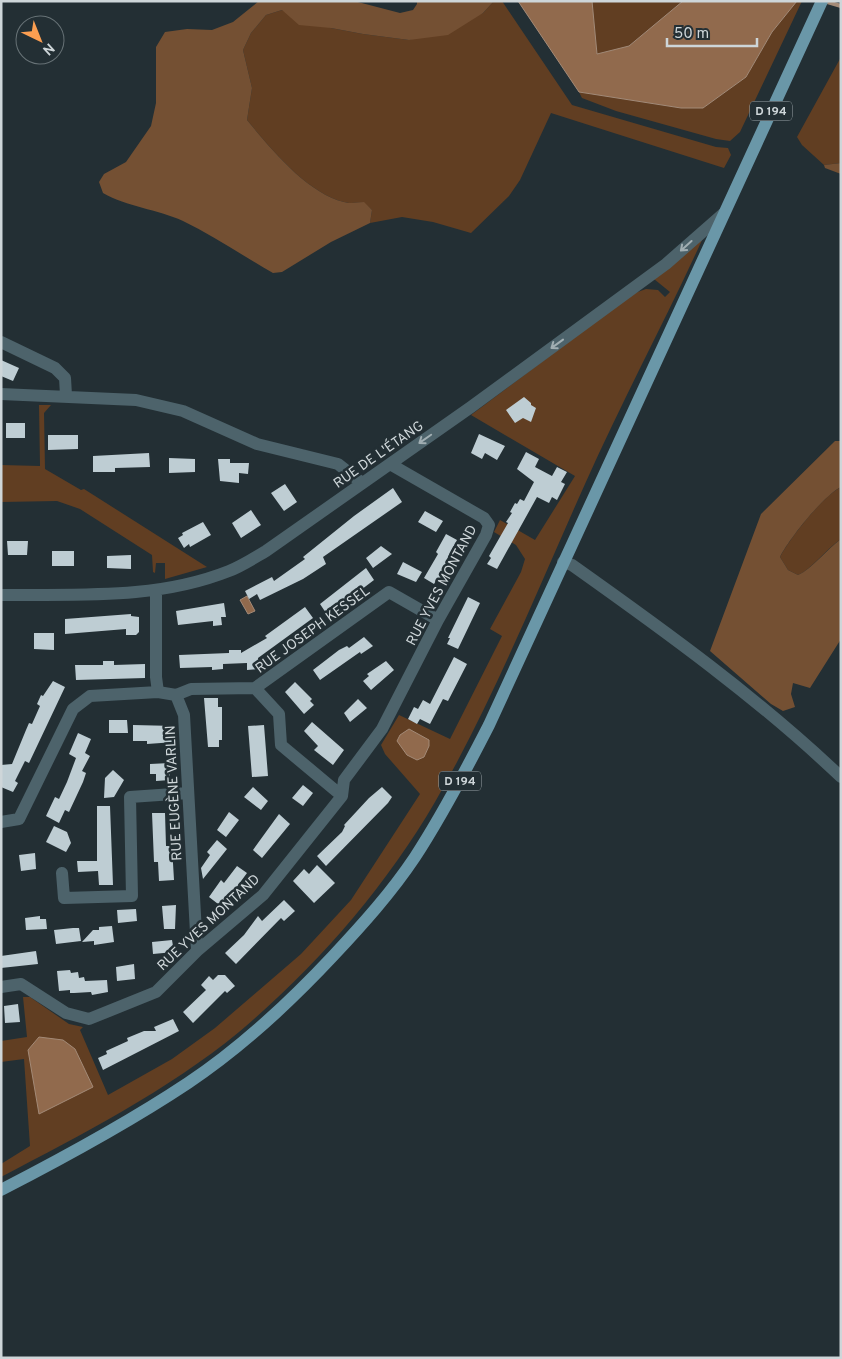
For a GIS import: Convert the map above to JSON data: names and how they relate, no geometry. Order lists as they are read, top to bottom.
{
  "streets": {
    "main road": ["D 194"],
    "street": [
      "RUE DE L'ÉTANG",
      "RUE YVES MONTAND",
      "RUE JOSEPH KESSEL",
      "RUE EUGÈNE VARLIN"
    ]
  },
  "crossings": [
    ["D 194", "RUE DE L'ÉTANG"],
    ["RUE DE L'ÉTANG", "RUE YVES MONTAND"],
    ["RUE YVES MONTAND", "RUE JOSEPH KESSEL"],
    ["RUE YVES MONTAND", "RUE EUGÈNE VARLIN"]
  ],
  "one_way": ["RUE DE L'ÉTANG"],
  "scale_bar": "50 m",
  "north": "bottom right"
}
